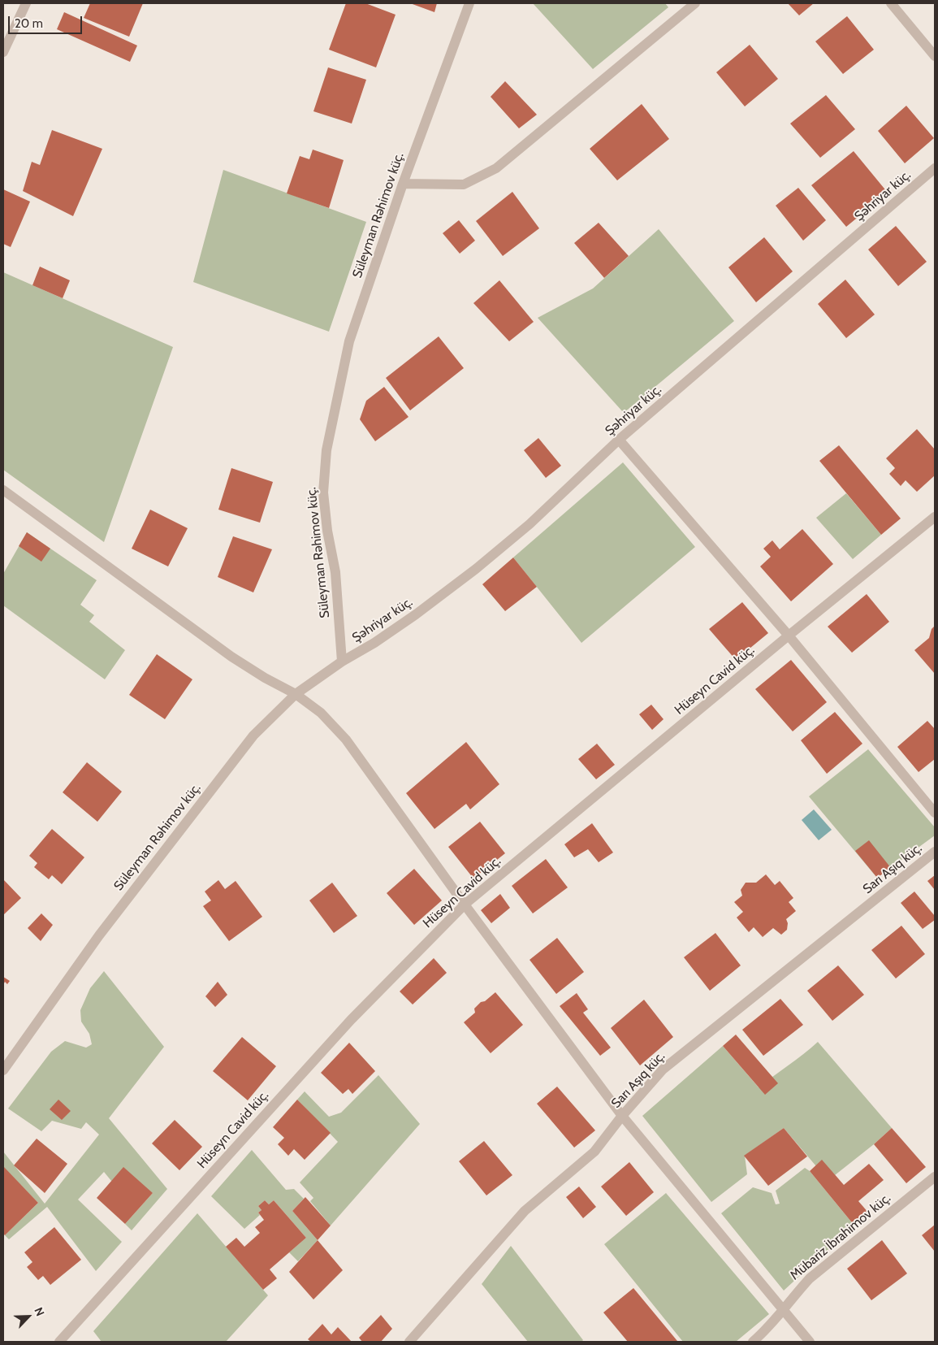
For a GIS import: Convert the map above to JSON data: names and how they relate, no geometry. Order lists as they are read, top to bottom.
{
  "streets": {
    "street": [
      "Şəhriyar küç.",
      "Süleyman Rəhimov küç.",
      "Hüseyn Cavid küç.",
      "Sarı Aşıq küç.",
      "Mübariz İbrahimov küç."
    ]
  },
  "crossings": [
    ["Şəhriyar küç.", "Süleyman Rəhimov küç."]
  ],
  "scale_bar": "20 m",
  "north": "top right"
}
